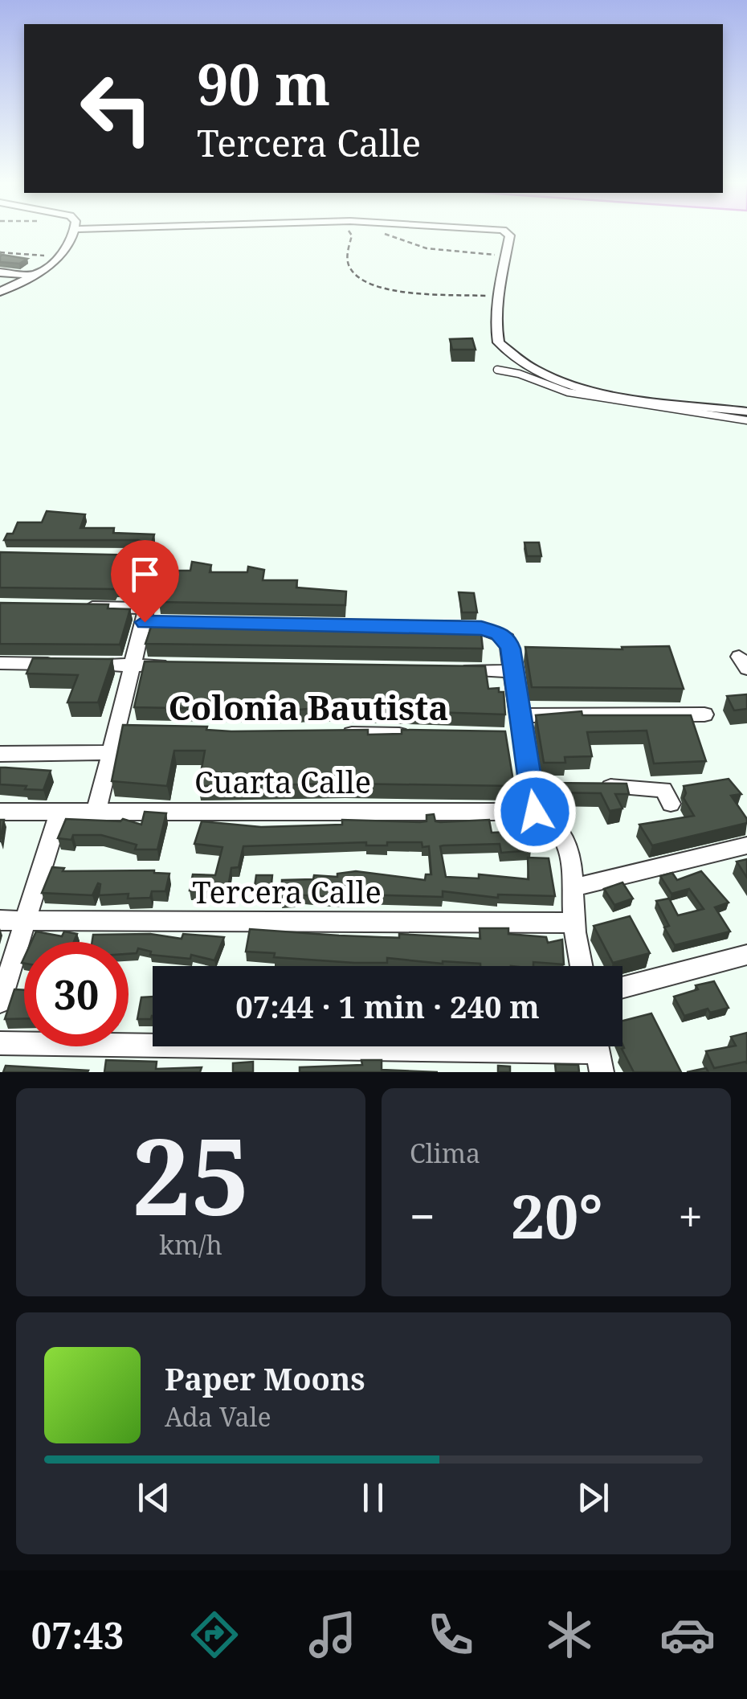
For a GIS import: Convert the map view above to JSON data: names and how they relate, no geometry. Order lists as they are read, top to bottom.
{
  "streets": {
    "street": ["Cuarta Calle", "Tercera Calle"]
  },
  "districts": ["Colonia Bautista"],
  "page": {
    "turn": ["90 m", "Tercera Calle"],
    "limit": "30",
    "trip": "07:44 · 1 min · 240 m",
    "tile": [
      ["25", "km/h"],
      "Clima"
    ],
    "heat": ["−", "20°", "+"],
    "song": ["Paper Moons", "Ada Vale"],
    "tabs": "07:43"
  }
}
